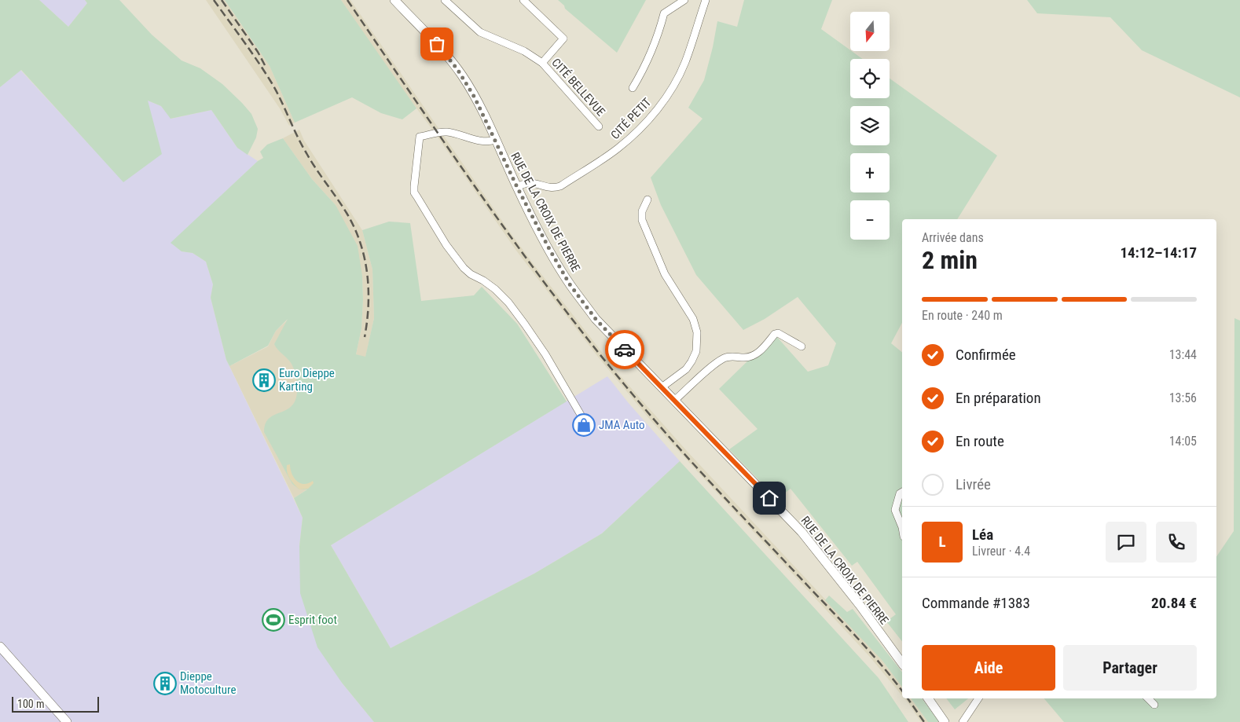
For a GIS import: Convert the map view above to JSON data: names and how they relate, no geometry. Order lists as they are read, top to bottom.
{
  "streets": {
    "main road": ["RUE DE LA CROIX DE PIERRE"],
    "street": ["CITÉ BELLEVUE", "CITÉ PETIT"]
  },
  "crossings": [
    ["CITÉ PETIT", "RUE DE LA CROIX DE PIERRE"]
  ],
  "places": {
    "building": ["Euro Dieppe Karting", "Dieppe Motoculture"],
    "shop": ["JMA Auto"],
    "sports": ["Esprit foot"]
  },
  "scale_bar": "100 m",
  "north": "bottom",
  "page": {
    "map_buttons": ["+", "−"],
    "heading": ["2 min", "Arrivée dans", "14:12–14:17"],
    "panel": [
      "Léa",
      "Livreur · 4.4",
      "Commande #1383",
      "20.84 €"
    ],
    "bar": "En route · 240 m",
    "list": [
      ["Confirmée", "13:44"],
      ["En préparation", "13:56"],
      ["En route", "14:05"],
      "Livrée"
    ],
    "round": "L",
    "buttons": ["Aide", "Partager"],
    "scale": "100 m"
  }
}
